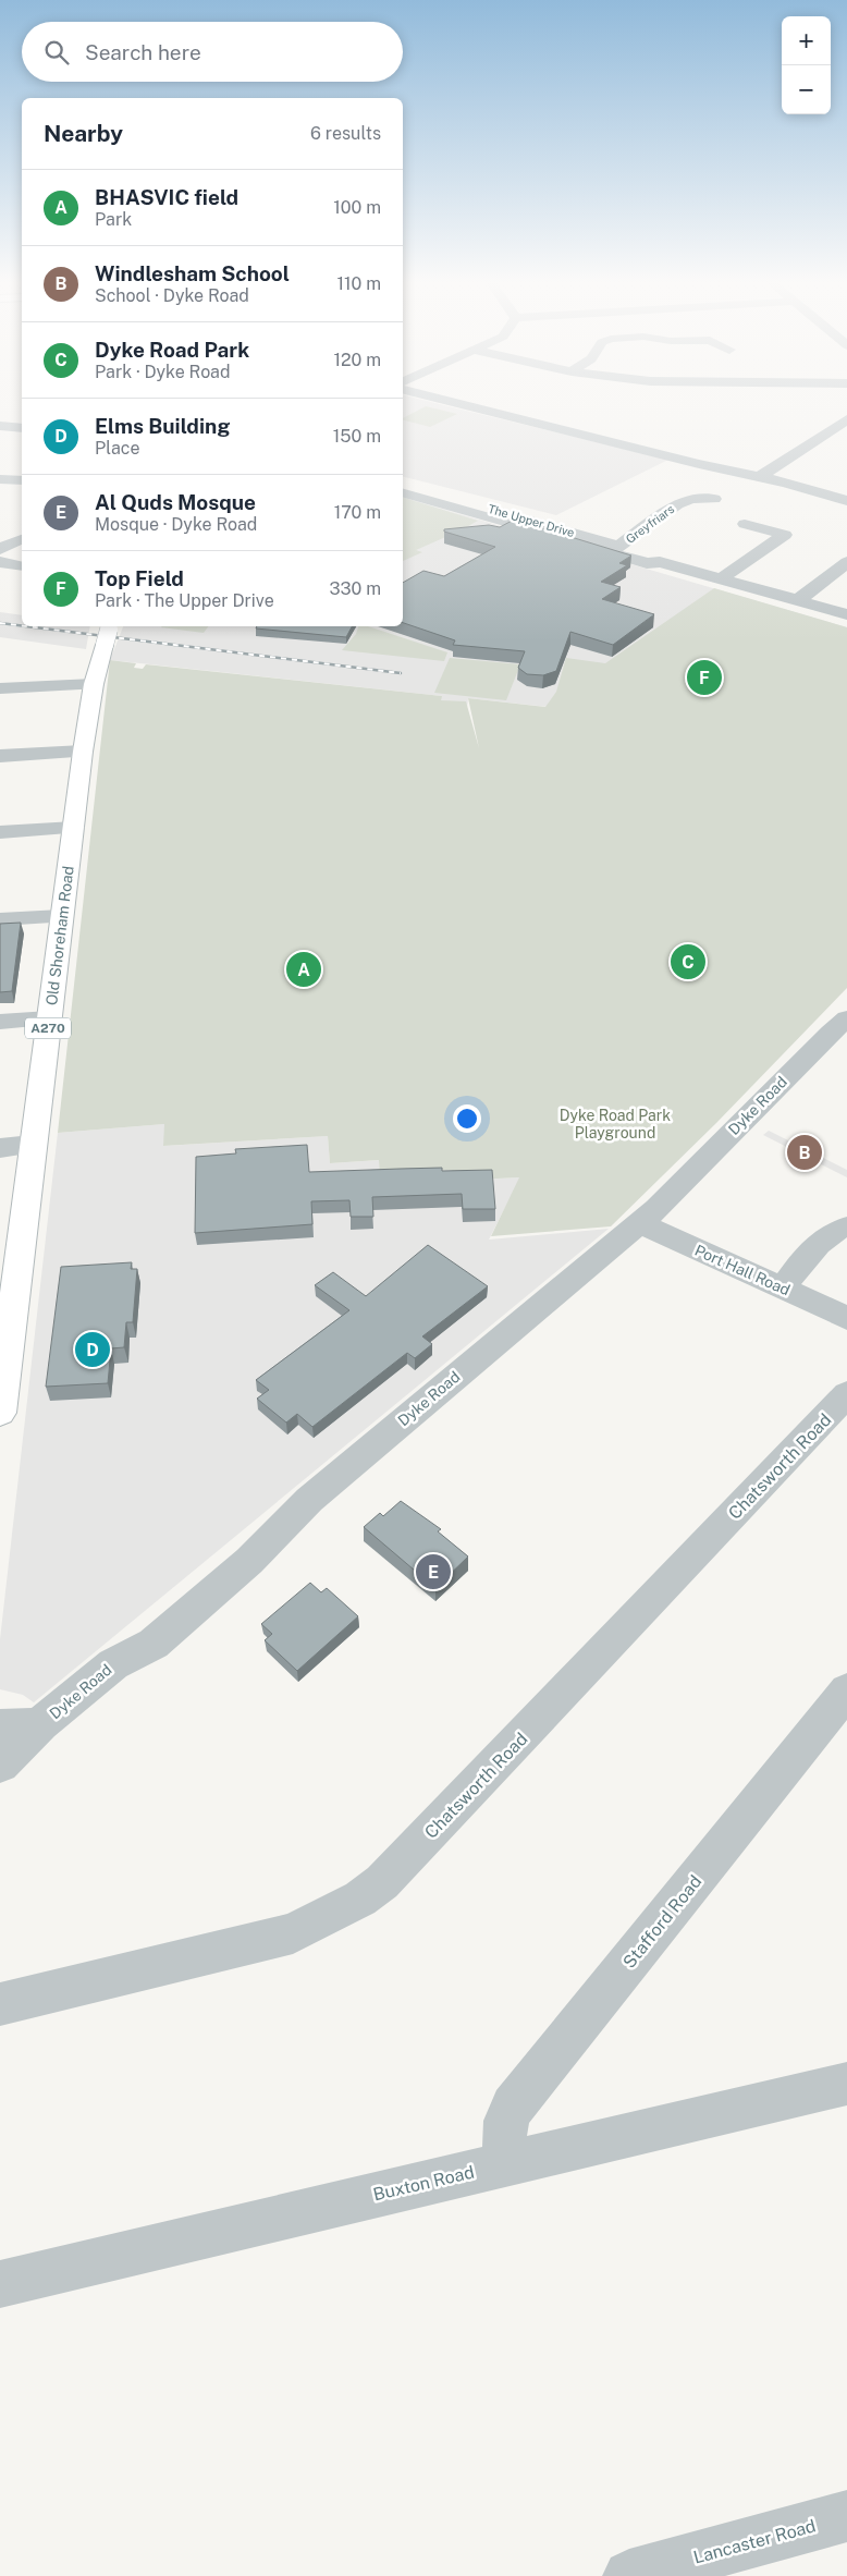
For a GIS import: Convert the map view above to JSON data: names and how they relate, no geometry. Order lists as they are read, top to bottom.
{
  "streets": {
    "main road": ["Old Shoreham Road", "A270"],
    "street": [
      "The Upper Drive",
      "Greyfriars",
      "Dyke Road",
      "Port Hall Road",
      "Chatsworth Road",
      "Stafford Road",
      "Buxton Road",
      "Lancaster Road"
    ]
  },
  "crossings": [
    ["The Upper Drive", "Greyfriars"],
    ["Dyke Road", "Port Hall Road"],
    ["Stafford Road", "Buxton Road"]
  ],
  "parks": ["Dyke Road Park Playground"],
  "page": {
    "map_buttons": ["+", "−"],
    "search": "Search here",
    "heading": ["Nearby", "6 results"],
    "list": [
      {
        "mark": "A",
        "name": "BHASVIC field",
        "note": "Park",
        "value": "100 m"
      },
      {
        "mark": "B",
        "name": "Windlesham School",
        "note": "School · Dyke Road",
        "value": "110 m"
      },
      {
        "mark": "C",
        "name": "Dyke Road Park",
        "note": "Park · Dyke Road",
        "value": "120 m"
      },
      {
        "mark": "D",
        "name": "Elms Building",
        "note": "Place",
        "value": "150 m"
      },
      {
        "mark": "E",
        "name": "Al Quds Mosque",
        "note": "Mosque · Dyke Road",
        "value": "170 m"
      },
      {
        "mark": "F",
        "name": "Top Field",
        "note": "Park · The Upper Drive",
        "value": "330 m"
      }
    ],
    "pins": [
      "F",
      "C",
      "A",
      "B",
      "D",
      "E"
    ]
  }
}
